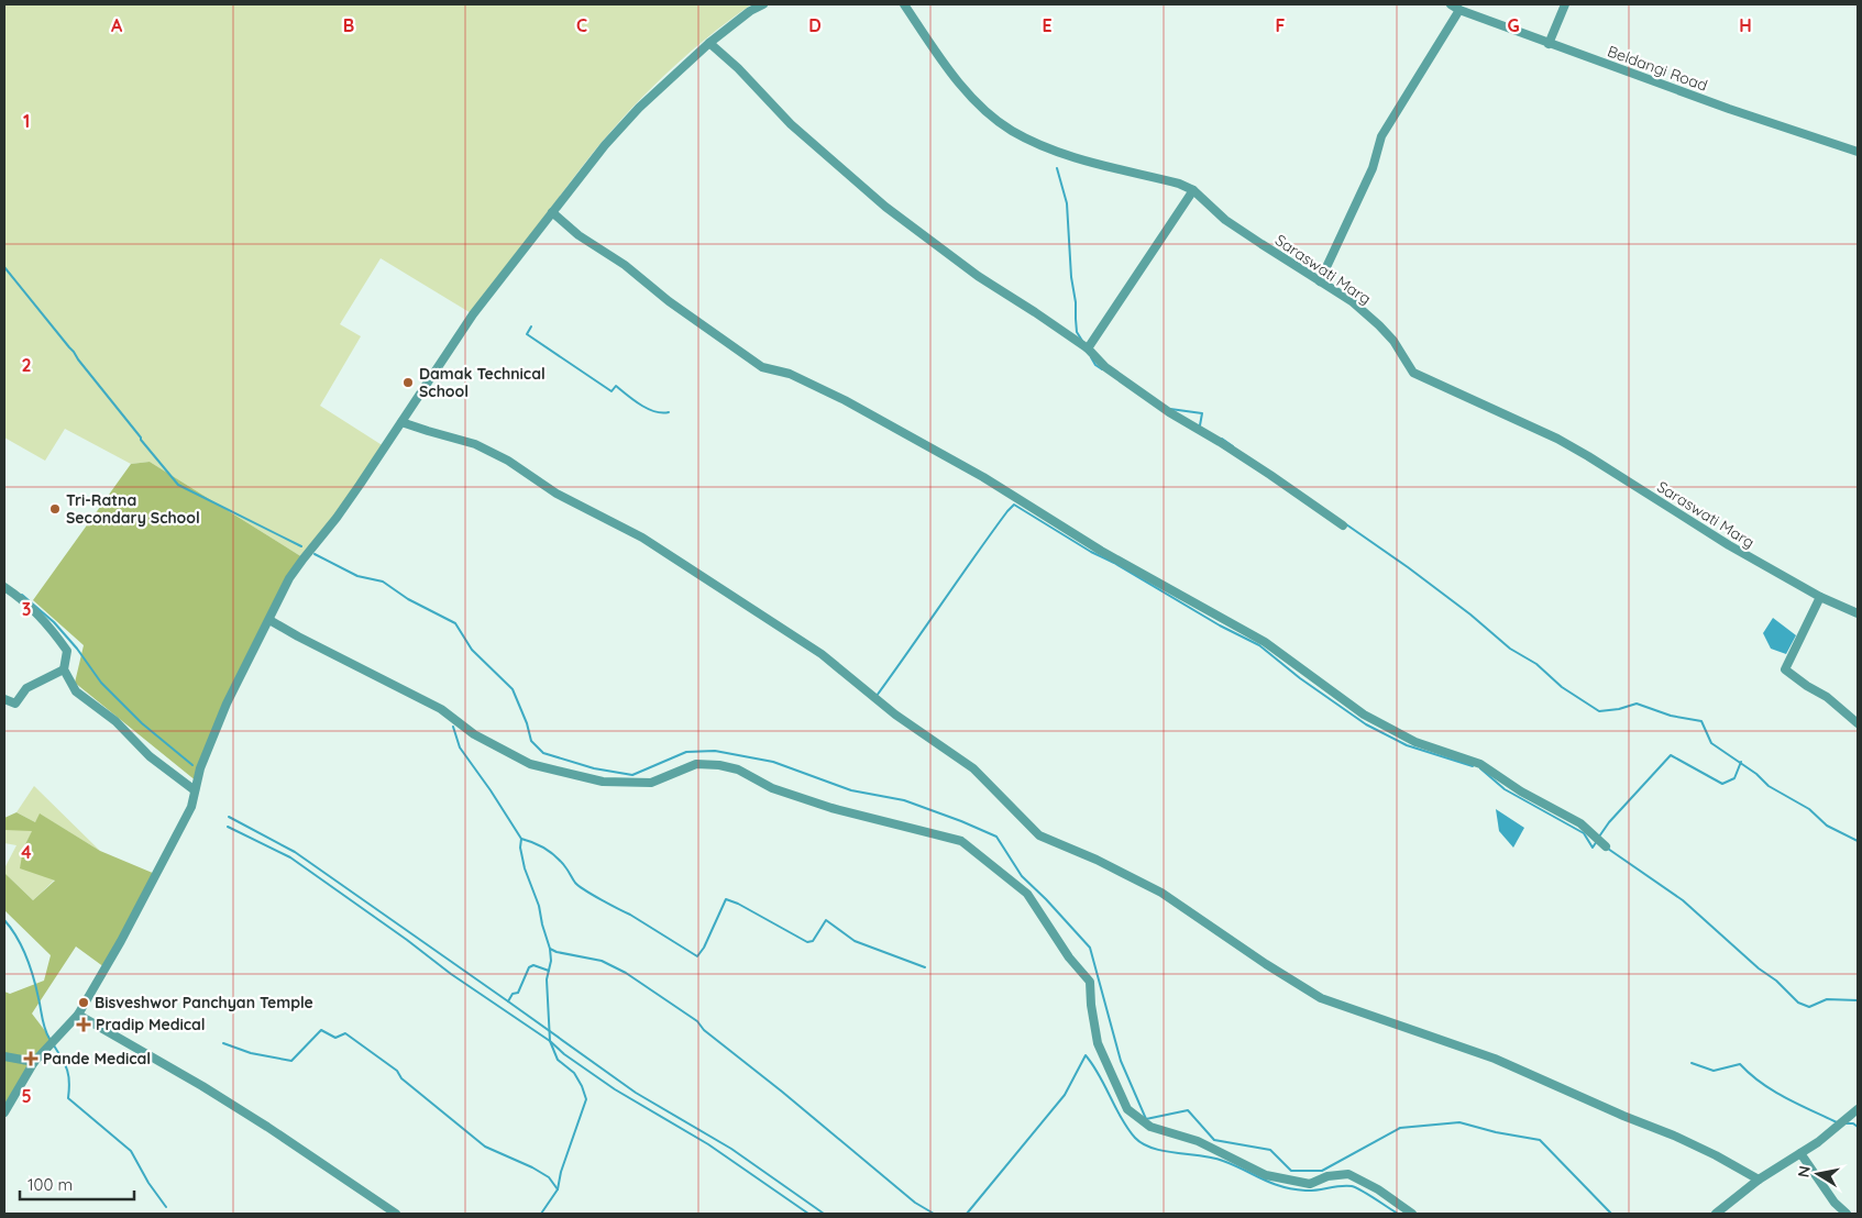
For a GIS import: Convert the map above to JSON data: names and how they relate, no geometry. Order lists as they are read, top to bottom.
{
  "streets": {
    "street": ["Beldangi Road", "Saraswati Marg"]
  },
  "places": {
    "other": ["Damak Technical School", "Tri-Ratna Secondary School", "Bisveshwor Panchyan Temple"],
    "health": ["Pradip Medical", "Pande Medical"]
  },
  "scale_bar": "100 m",
  "north": "left",
  "grid": {
    "columns": [
      "A",
      "B",
      "C",
      "D",
      "E",
      "F",
      "G",
      "H"
    ],
    "rows": [
      "1",
      "2",
      "3",
      "4",
      "5"
    ]
  }
}
